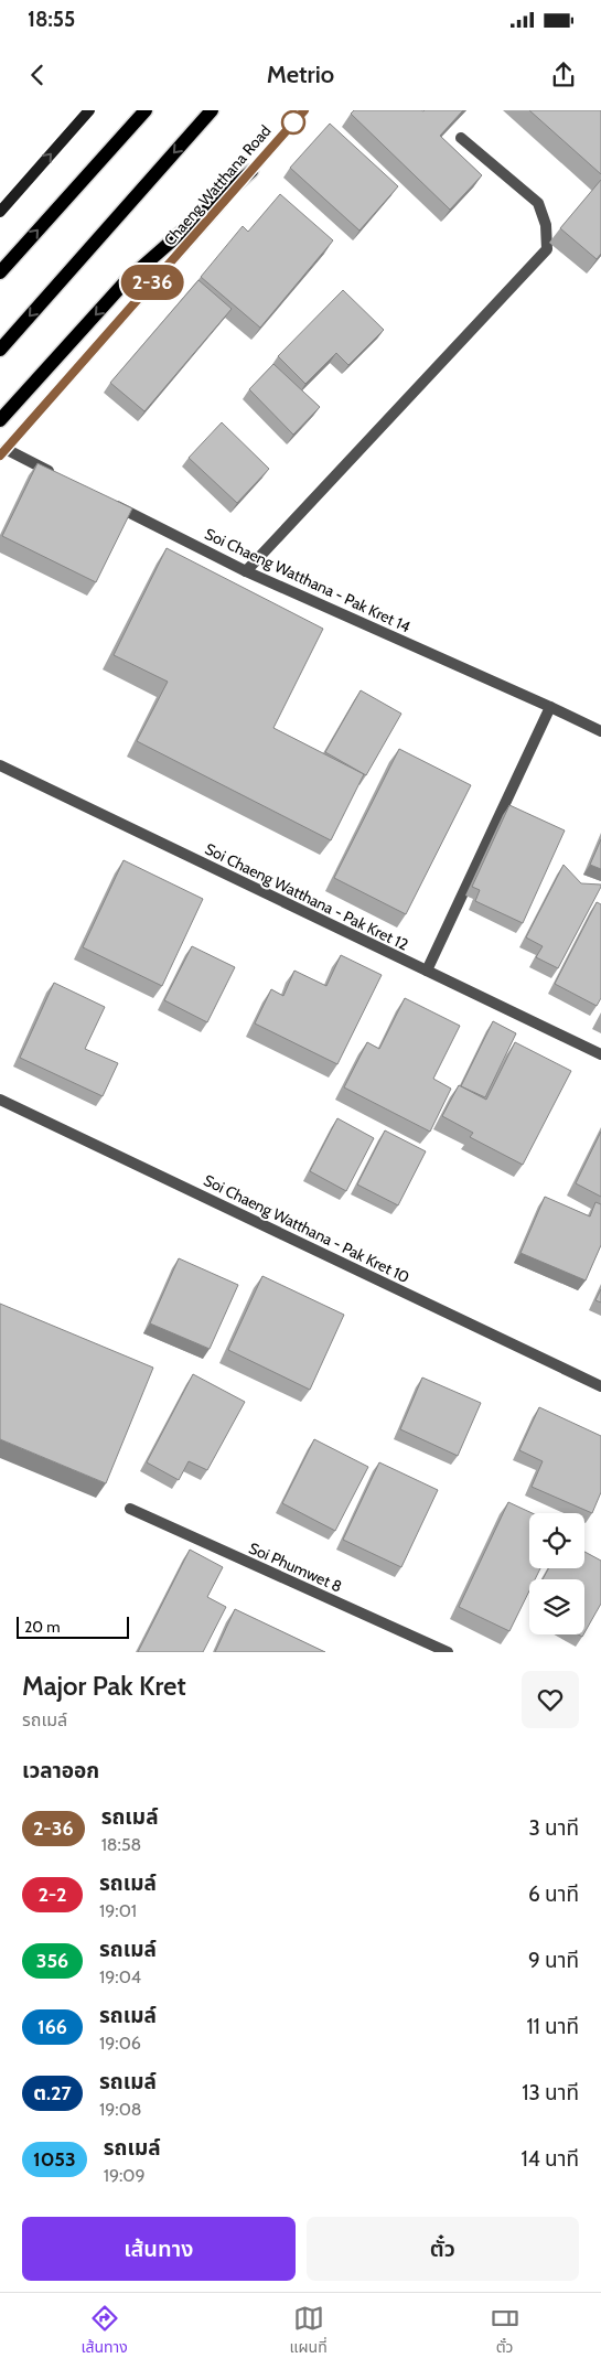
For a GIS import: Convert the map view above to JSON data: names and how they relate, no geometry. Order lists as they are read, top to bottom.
{
  "streets": {
    "main road": ["Chaeng Watthana Road"],
    "street": [
      "Soi Chaeng Watthana - Pak Kret 14",
      "Soi Chaeng Watthana - Pak Kret 12",
      "Soi Chaeng Watthana - Pak Kret 10",
      "Soi Phumwet 8"
    ]
  },
  "lines": ["bus line 2-36"],
  "scale_bar": "20 m",
  "page": {
    "status": "18:55",
    "header": "Metrio",
    "on_map": "2-36",
    "scale": "20 m",
    "heading": [
      ["Major Pak Kret", "รถเมล์"],
      "เวลาออก"
    ],
    "list": [
      {
        "mark": "2-36",
        "name": "รถเมล์",
        "note": "18:58",
        "value": "3 นาที"
      },
      {
        "mark": "2-2",
        "name": "รถเมล์",
        "note": "19:01",
        "value": "6 นาที"
      },
      {
        "mark": "356",
        "name": "รถเมล์",
        "note": "19:04",
        "value": "9 นาที"
      },
      {
        "mark": "166",
        "name": "รถเมล์",
        "note": "19:06",
        "value": "11 นาที"
      },
      {
        "mark": "ต.27",
        "name": "รถเมล์",
        "note": "19:08",
        "value": "13 นาที"
      },
      {
        "mark": "1053",
        "name": "รถเมล์",
        "note": "19:09",
        "value": "14 นาที"
      }
    ],
    "buttons": ["เส้นทาง", "ตั๋ว"],
    "tabs": ["เส้นทาง", "แผนที่", "ตั๋ว"]
  }
}
